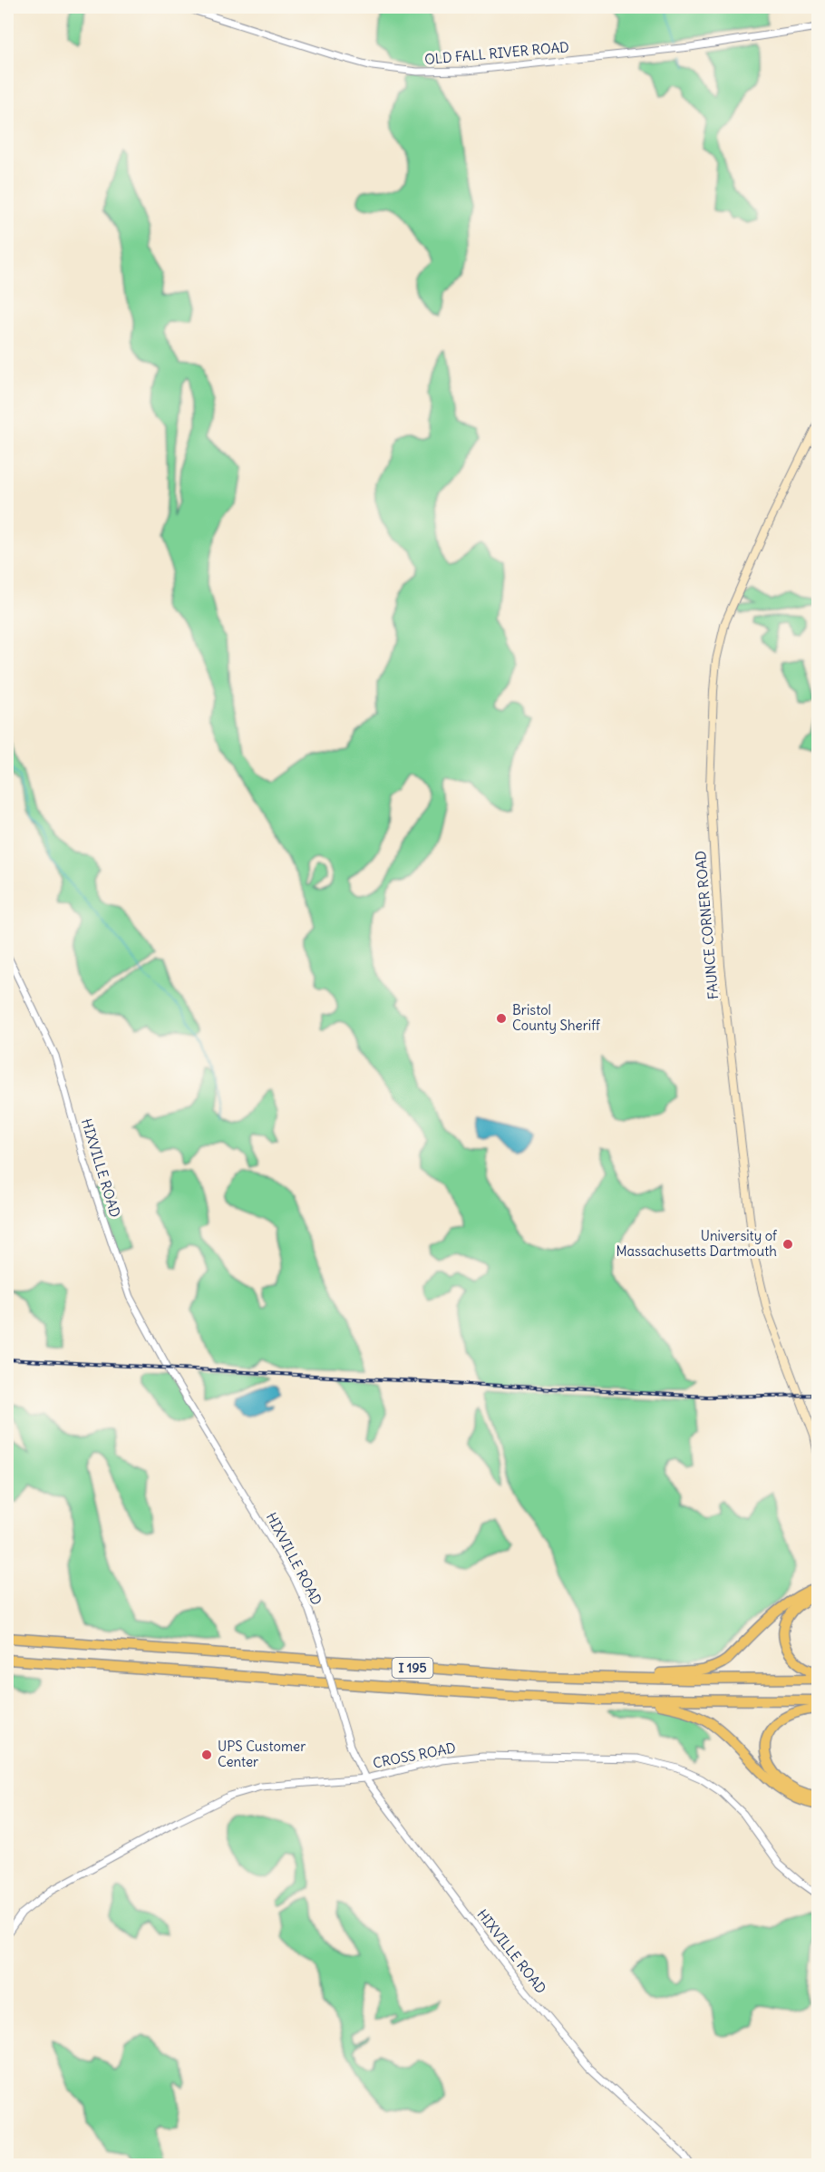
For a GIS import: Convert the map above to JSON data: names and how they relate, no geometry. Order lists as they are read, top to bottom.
{
  "streets": {
    "highway": ["I 195"],
    "main road": ["FAUNCE CORNER ROAD"],
    "street": ["OLD FALL RIVER ROAD", "HIXVILLE ROAD", "CROSS ROAD"]
  },
  "crossings": [
    ["HIXVILLE ROAD", "CROSS ROAD"]
  ],
  "places": ["Bristol County Sheriff", "University of Massachusetts Dartmouth", "UPS Customer Center"]
}
